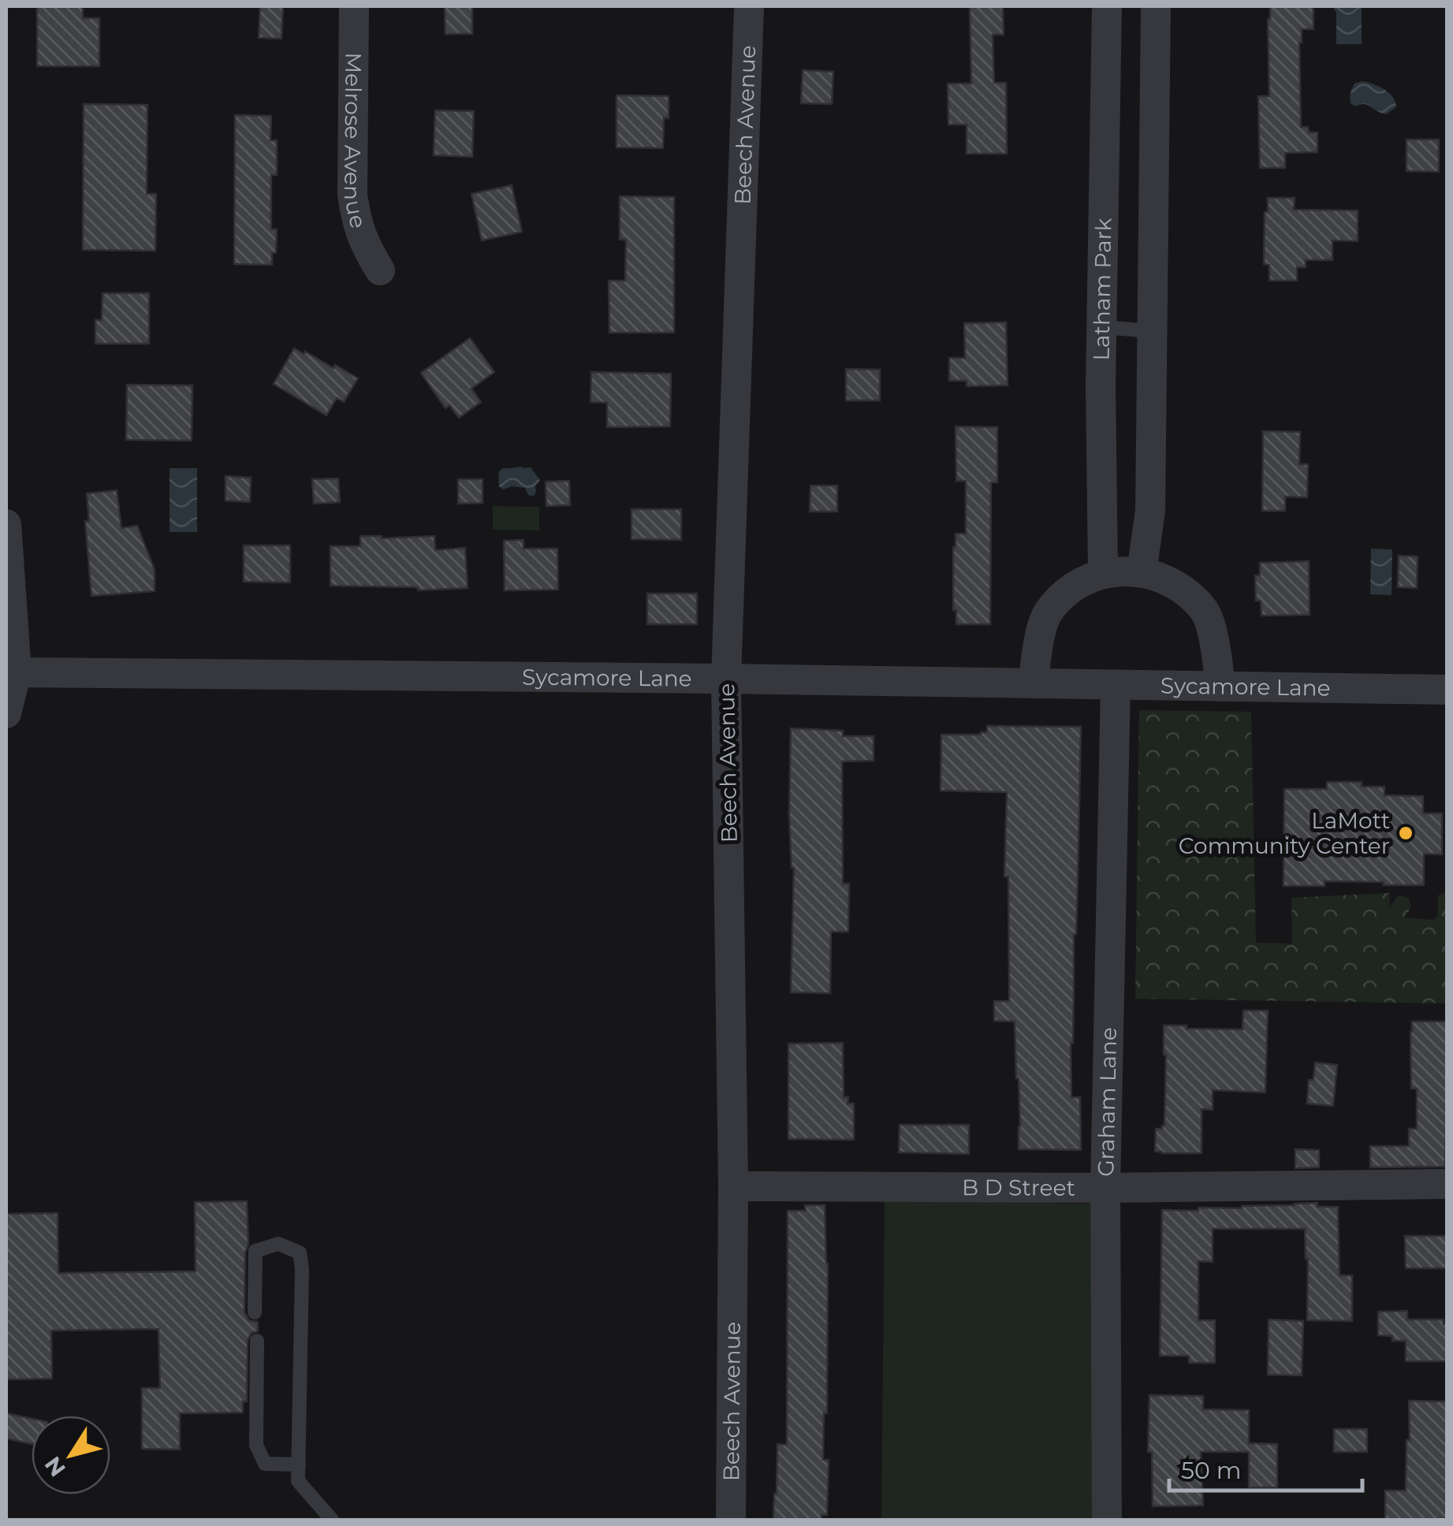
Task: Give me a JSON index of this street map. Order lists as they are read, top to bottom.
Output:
{
  "streets": {
    "street": [
      "Beech Avenue",
      "Melrose Avenue",
      "Latham Park",
      "Sycamore Lane",
      "Graham Lane",
      "B D Street"
    ]
  },
  "crossings": [
    ["Beech Avenue", "Sycamore Lane"],
    ["Beech Avenue", "B D Street"],
    ["Sycamore Lane", "Graham Lane"],
    ["Graham Lane", "B D Street"]
  ],
  "places": ["LaMott Community Center"],
  "scale_bar": "50 m",
  "north": "bottom left"
}
